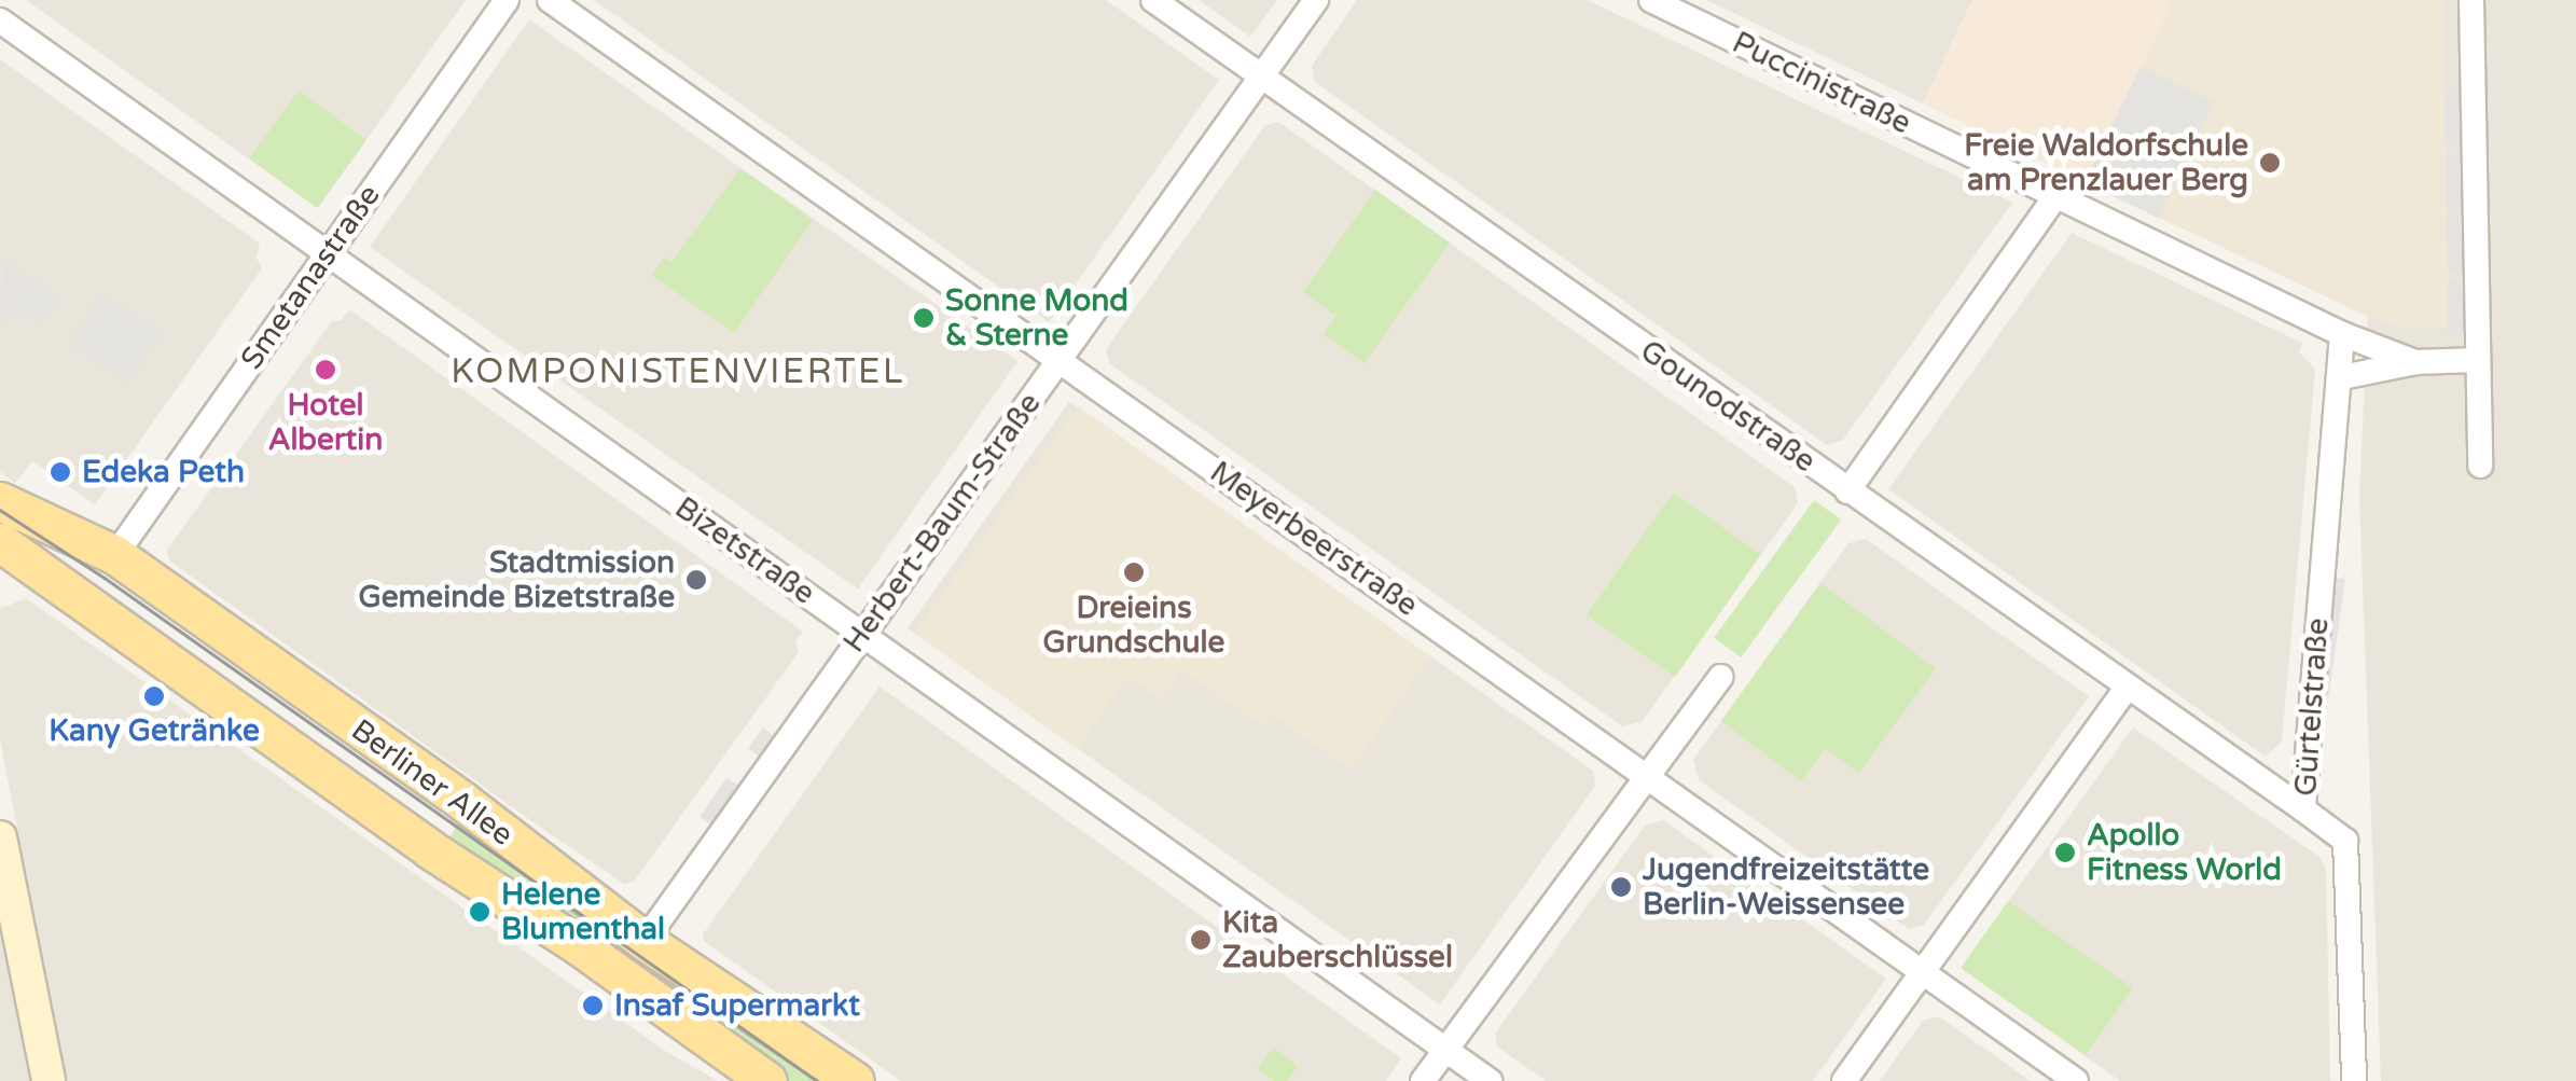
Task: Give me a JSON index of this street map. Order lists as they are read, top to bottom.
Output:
{
  "streets": {
    "main road": ["Berliner Allee"],
    "street": [
      "Puccinistraße",
      "Smetanastraße",
      "Gounodstraße",
      "Herbert-Baum-Straße",
      "Meyerbeerstraße",
      "Bizetstraße",
      "Gürtelstraße"
    ]
  },
  "crossings": [
    ["Puccinistraße", "Gürtelstraße"],
    ["Smetanastraße", "Bizetstraße"],
    ["Smetanastraße", "Berliner Allee"],
    ["Gounodstraße", "Herbert-Baum-Straße"],
    ["Gounodstraße", "Gürtelstraße"],
    ["Herbert-Baum-Straße", "Meyerbeerstraße"],
    ["Herbert-Baum-Straße", "Bizetstraße"],
    ["Herbert-Baum-Straße", "Berliner Allee"]
  ],
  "districts": ["KOMPONISTENVIERTEL"],
  "places": [
    "Freie Waldorfschule am Prenzlauer Berg",
    "Sonne Mond & Sterne",
    "Hotel Albertin",
    "Edeka Peth",
    "Dreieins Grundschule",
    "Stadtmission Gemeinde Bizetstraße",
    "Kany Getränke",
    "Apollo Fitness World",
    "Jugendfreizeitstätte Berlin-Weissensee",
    "Helene Blumenthal",
    "Kita Zauberschlüssel",
    "Insaf Supermarkt"
  ]
}
